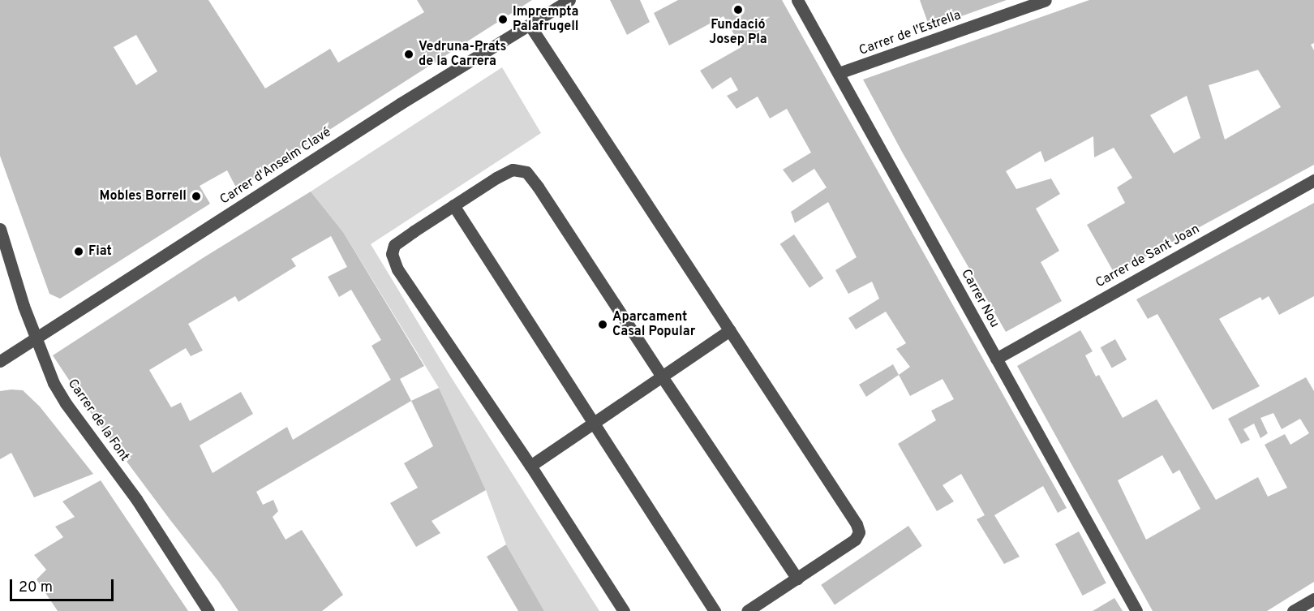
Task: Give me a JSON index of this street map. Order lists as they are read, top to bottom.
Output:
{
  "streets": {
    "street": [
      "Carrer de l'Estrella",
      "Carrer d'Anselm Clavé",
      "Carrer de Sant Joan",
      "Carrer Nou",
      "Carrer de la Font"
    ]
  },
  "crossings": [
    ["Carrer de l'Estrella", "Carrer Nou"],
    ["Carrer d'Anselm Clavé", "Carrer de la Font"],
    ["Carrer de Sant Joan", "Carrer Nou"]
  ],
  "places": [
    "Fundació Josep Pla",
    "Imprempta Palafrugell",
    "Vedruna-Prats de la Carrera",
    "Mobles Borrell",
    "Fiat",
    "Aparcament Casal Popular"
  ],
  "scale_bar": "20 m"
}
